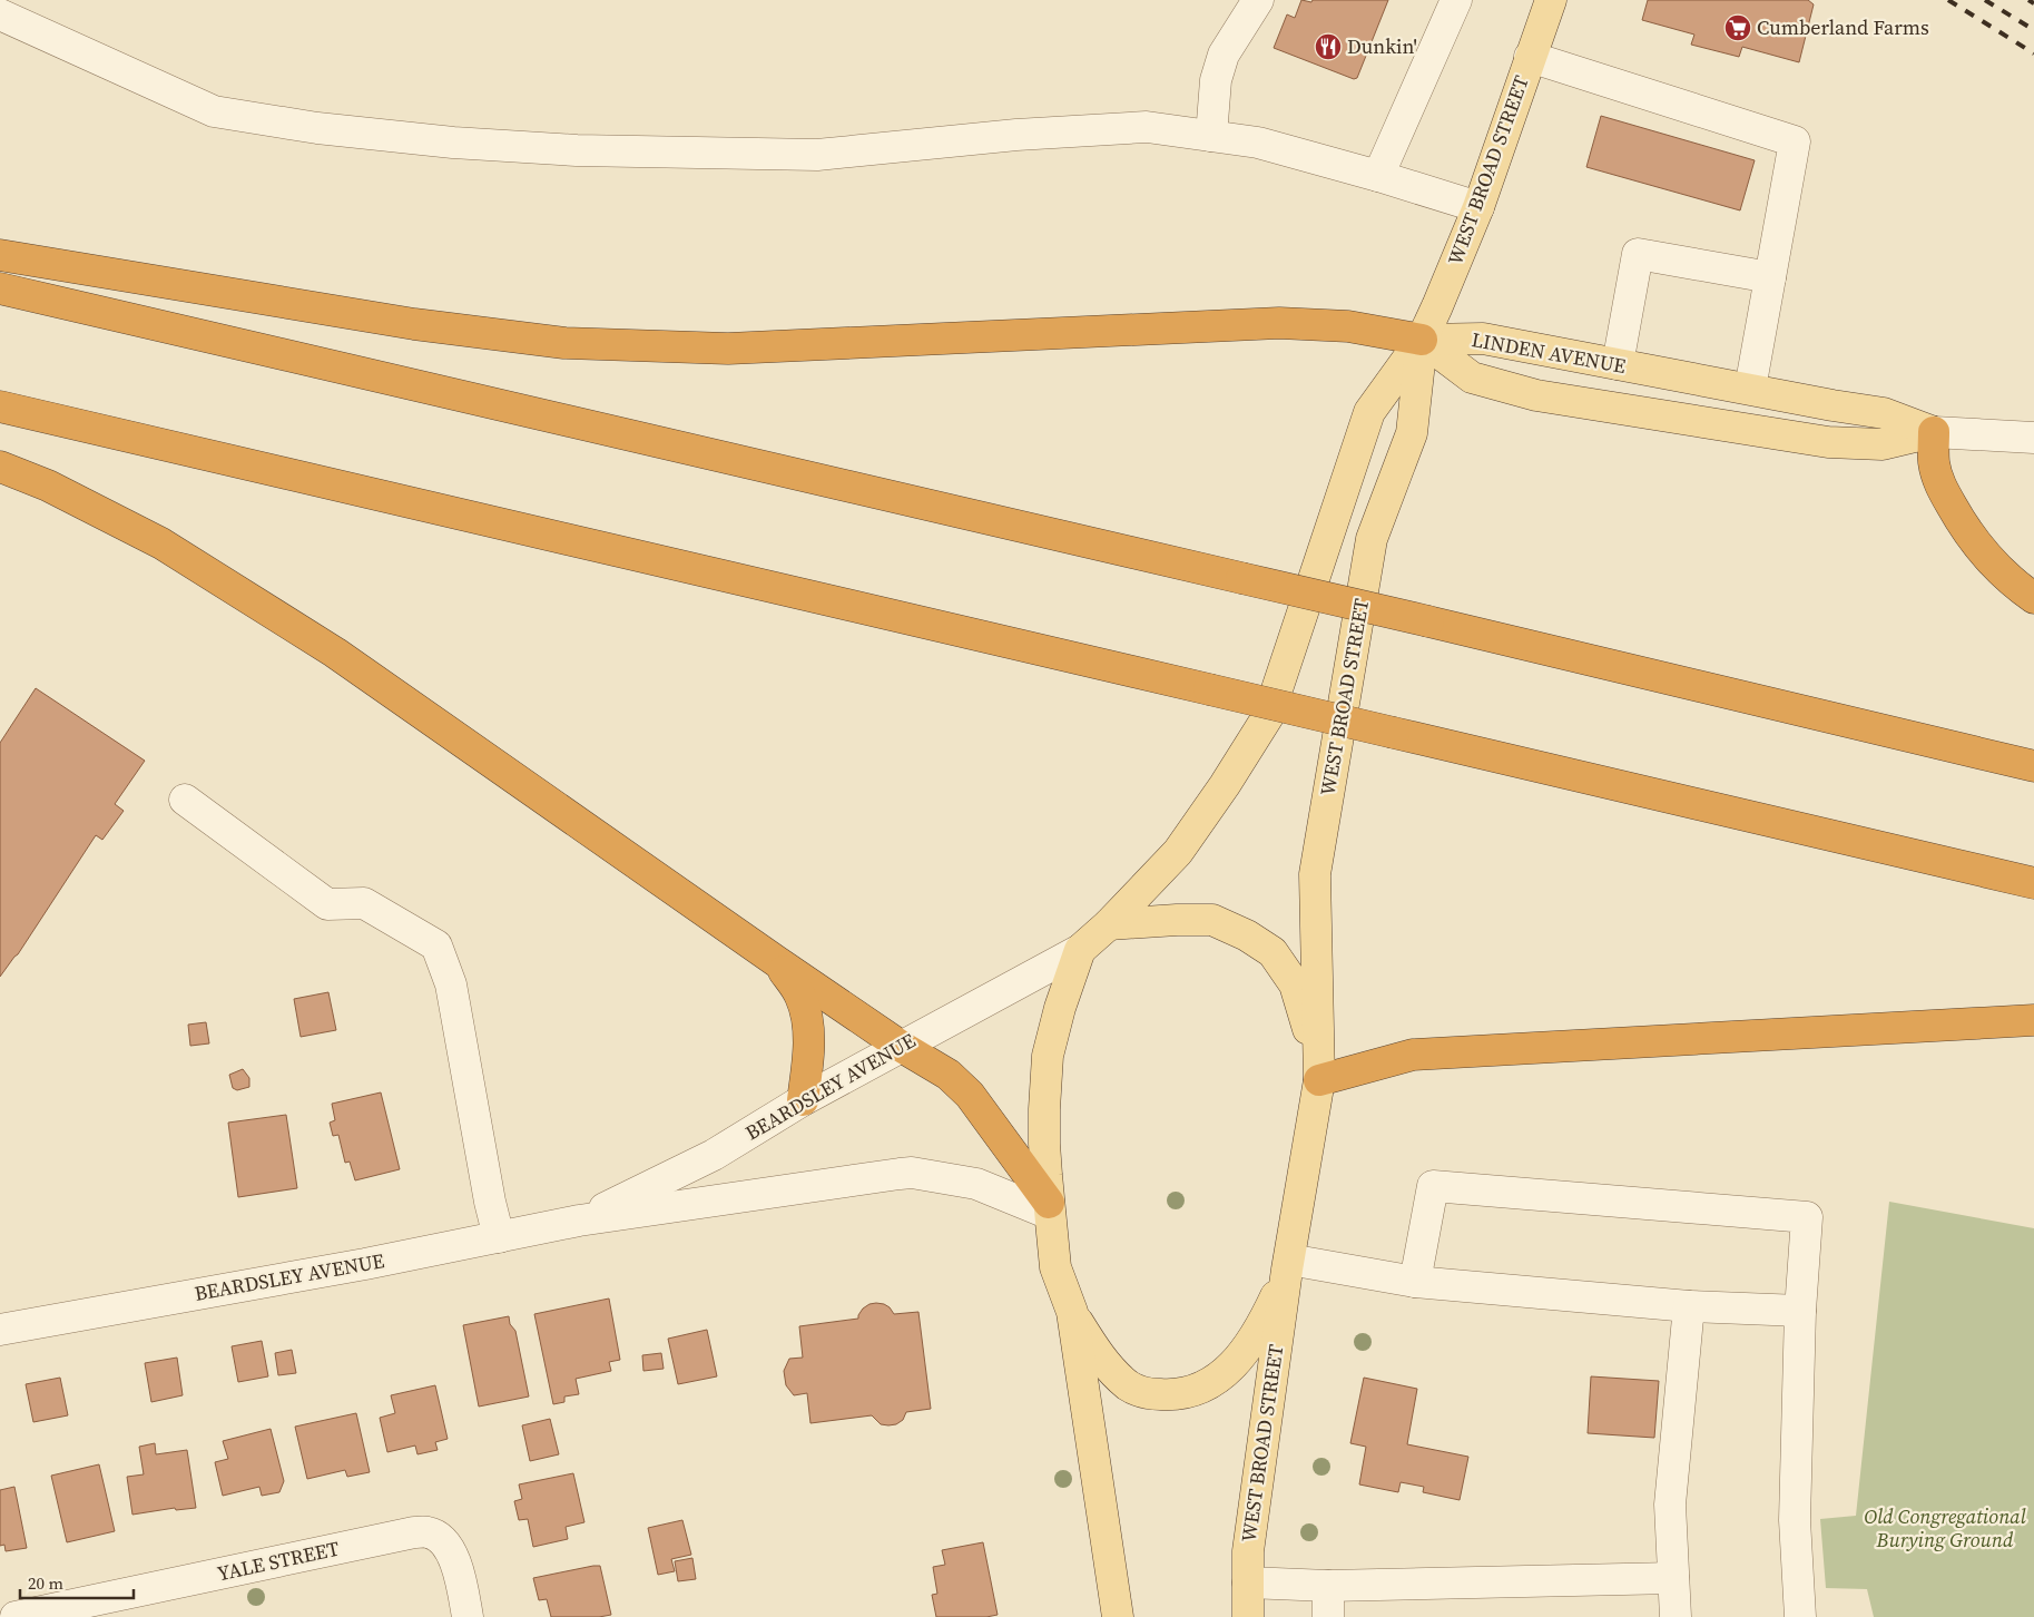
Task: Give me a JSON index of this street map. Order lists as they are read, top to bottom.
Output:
{
  "streets": {
    "main road": ["WEST BROAD STREET", "LINDEN AVENUE"],
    "street": ["BEARDSLEY AVENUE", "YALE STREET"]
  },
  "crossings": [
    ["WEST BROAD STREET", "LINDEN AVENUE"],
    ["WEST BROAD STREET", "BEARDSLEY AVENUE"]
  ],
  "parks": ["Old Congregational Burying Ground"],
  "places": {
    "supermarket": ["Cumberland Farms"],
    "restaurant": ["Dunkin'"]
  },
  "scale_bar": "20 m"
}
